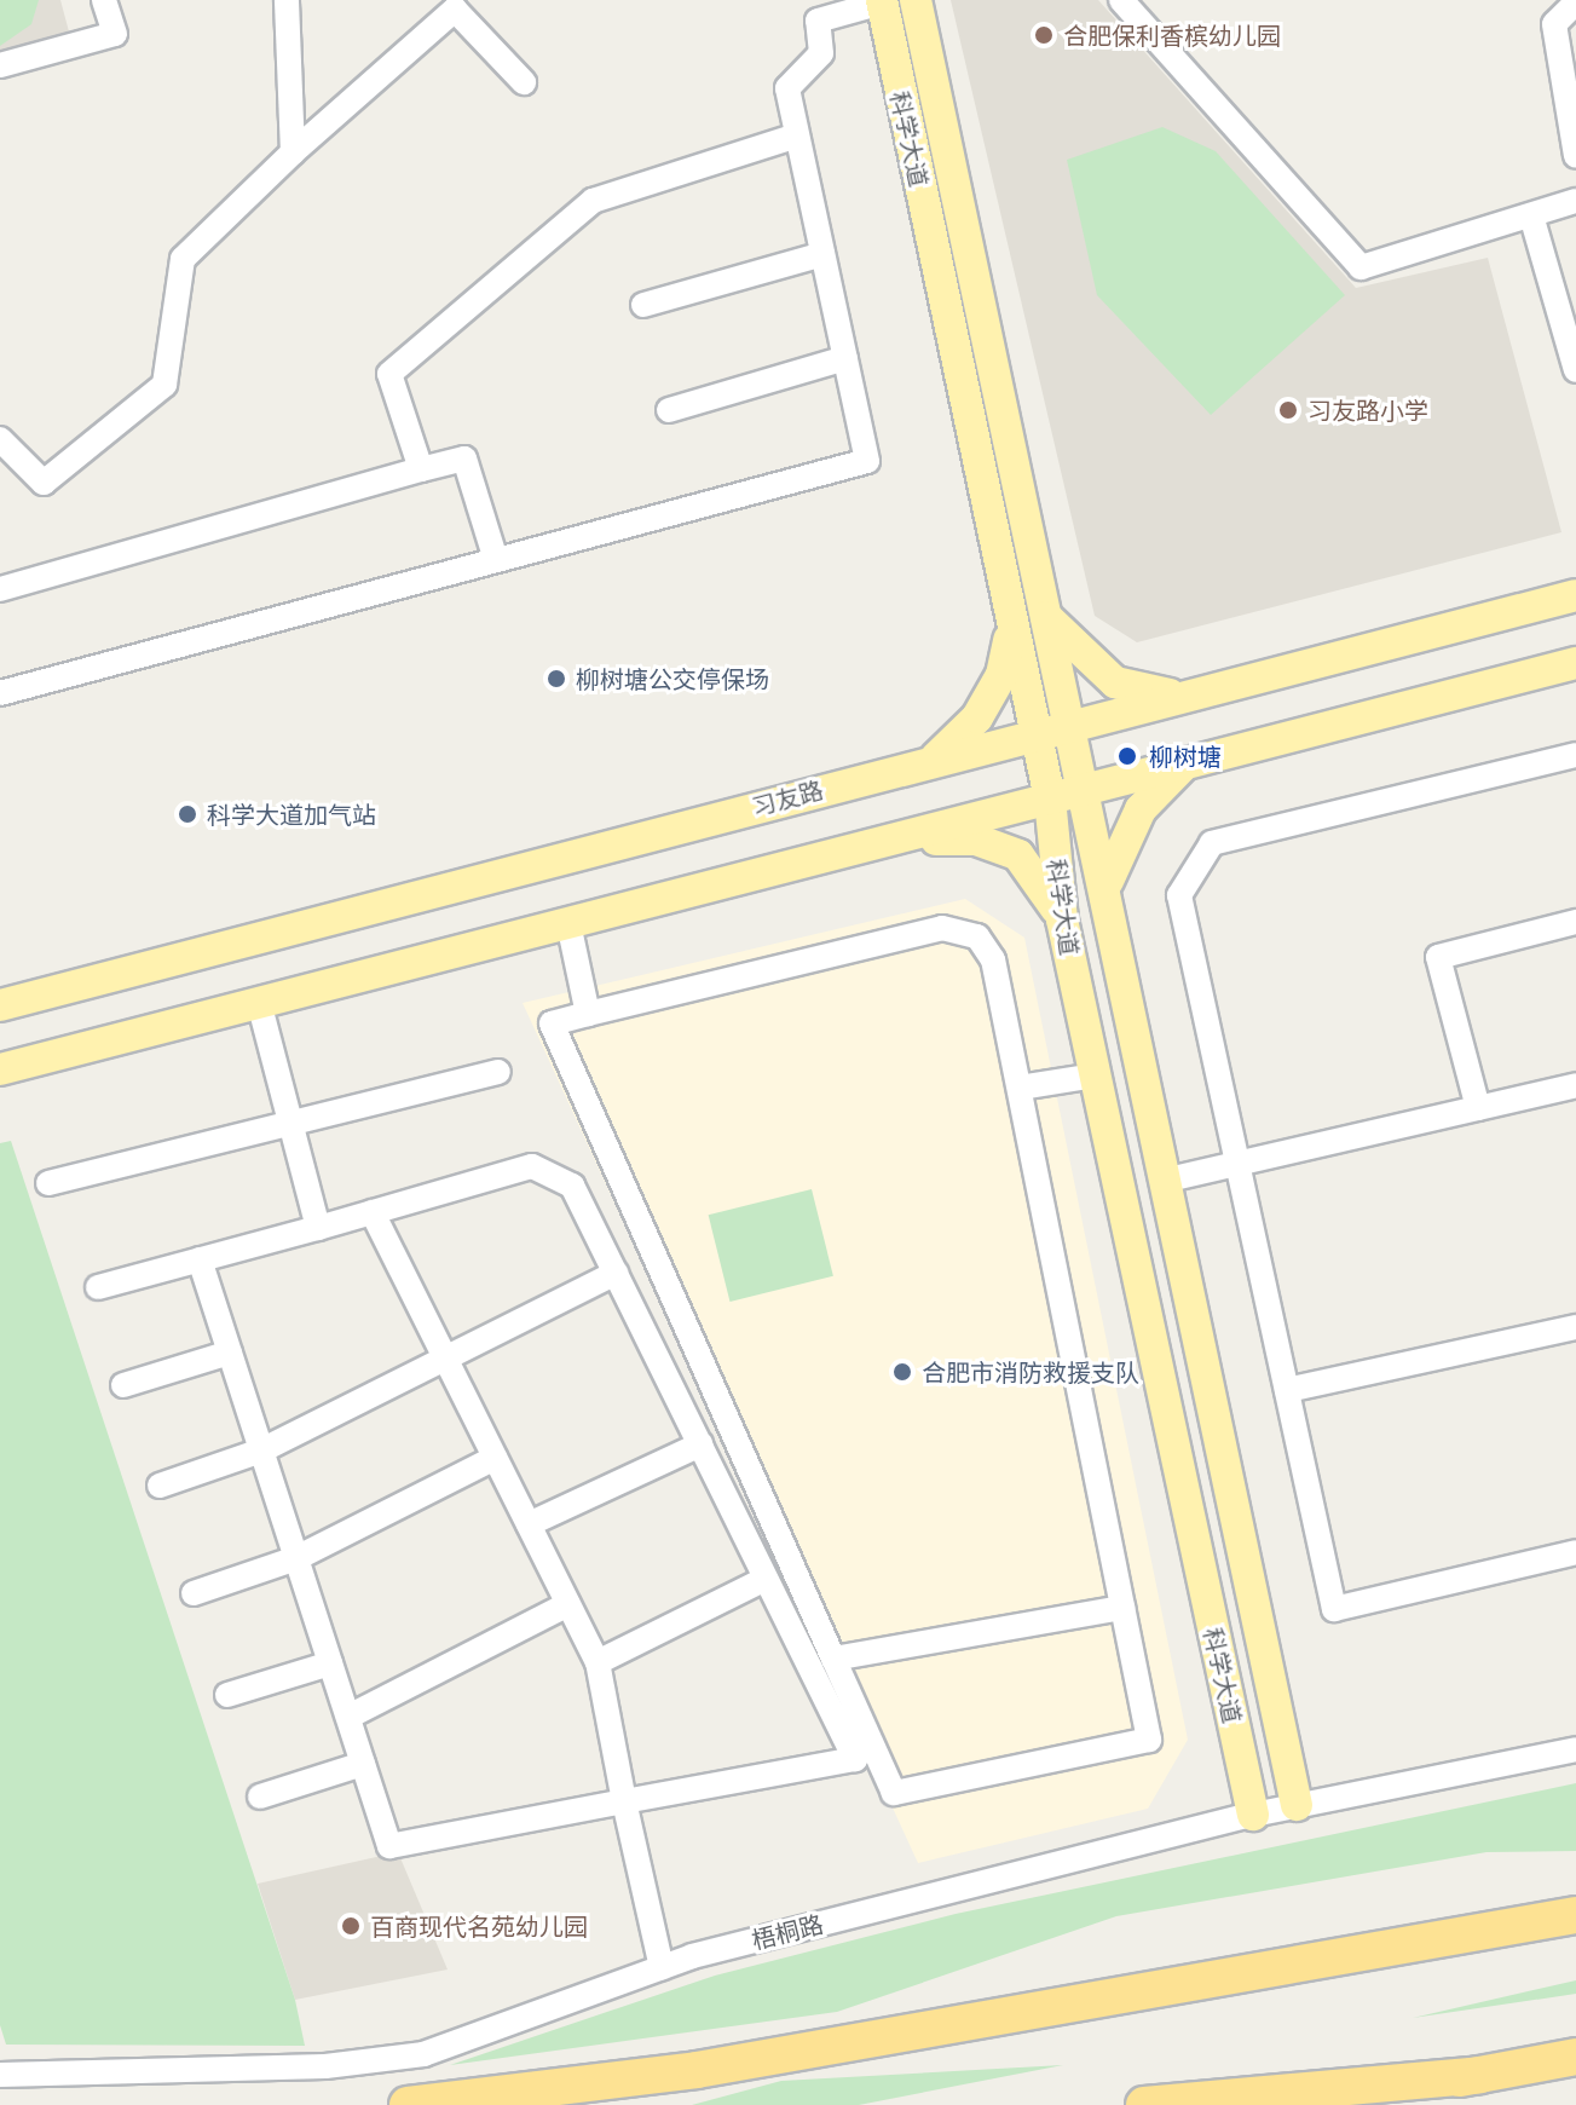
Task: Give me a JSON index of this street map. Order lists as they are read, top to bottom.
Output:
{
  "streets": {
    "main road": ["科学大道", "习友路"],
    "street": ["梧桐路"]
  },
  "crossings": [
    ["科学大道", "习友路"],
    ["科学大道", "梧桐路"]
  ],
  "places": [
    "合肥保利香槟幼儿园",
    "习友路小学",
    "柳树塘公交停保场",
    "柳树塘",
    "科学大道加气站",
    "合肥市消防救援支队",
    "百商现代名苑幼儿园"
  ]
}
